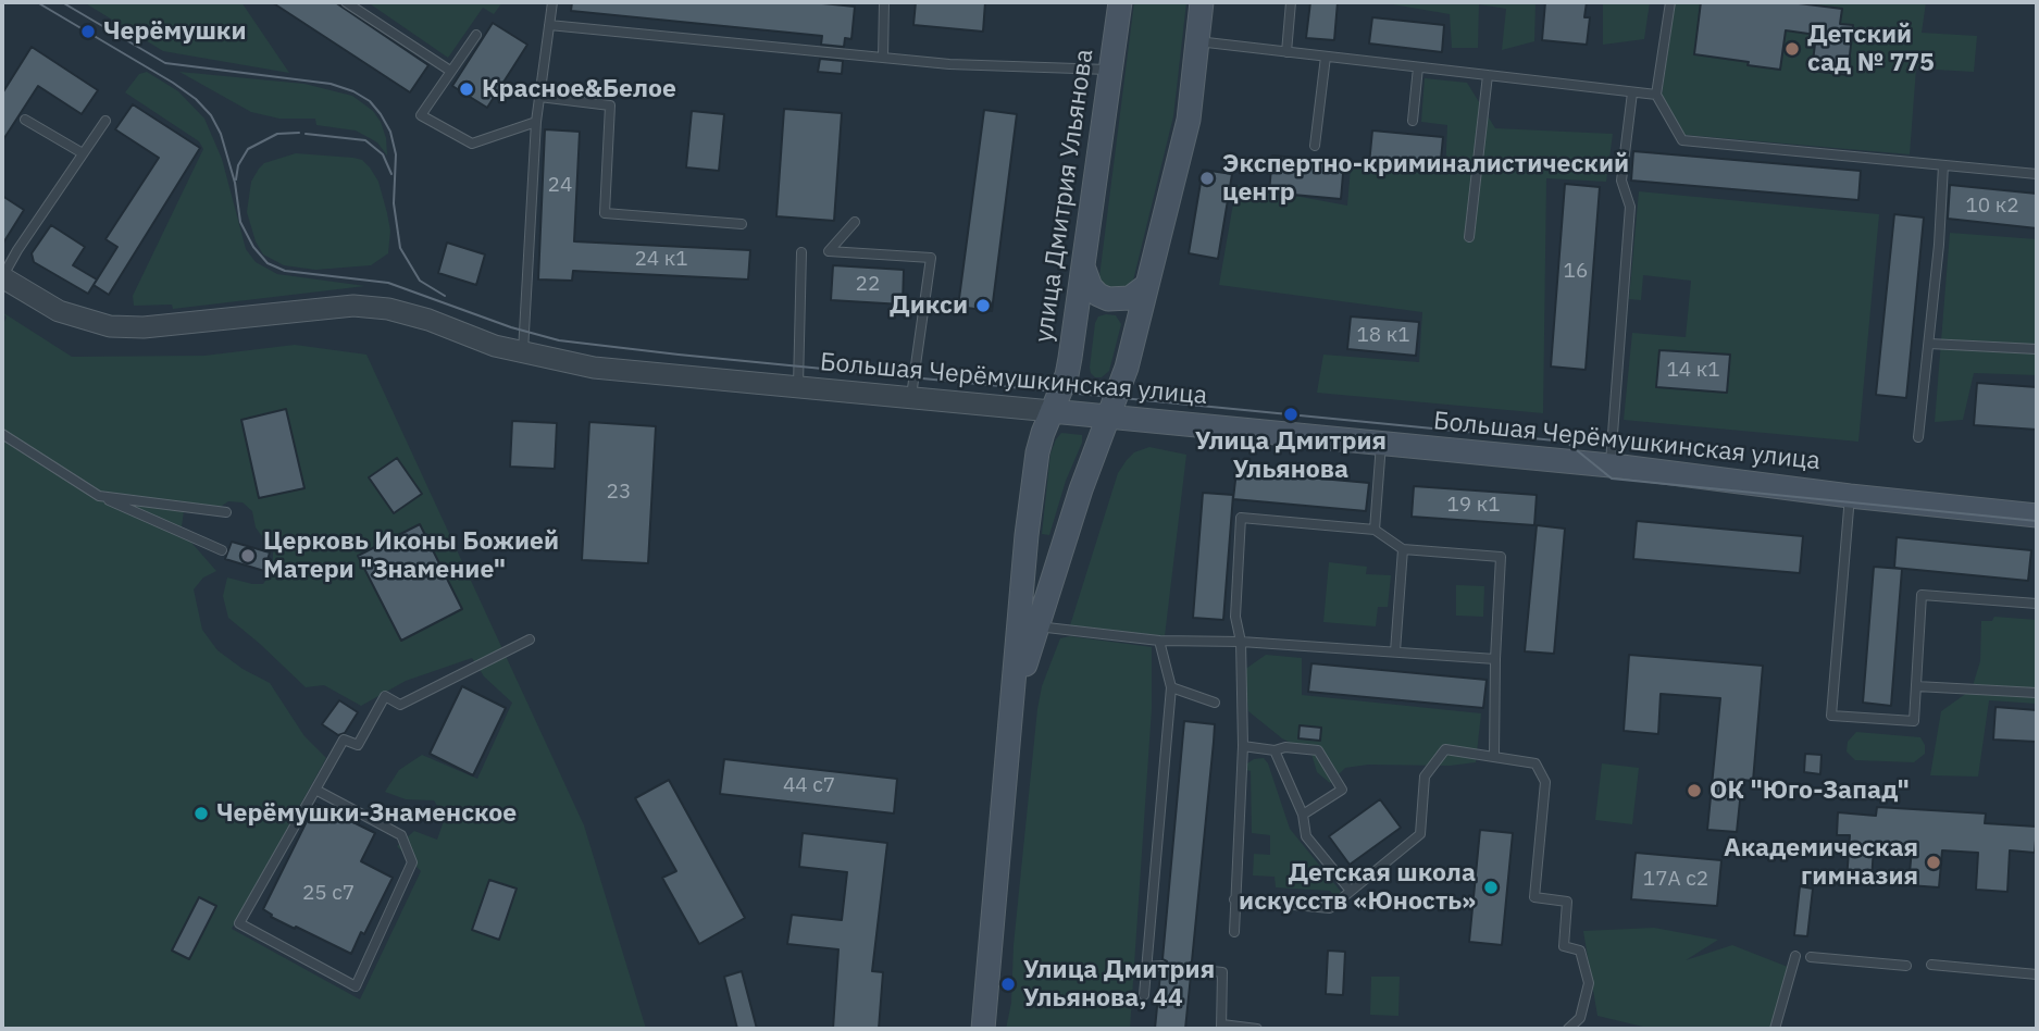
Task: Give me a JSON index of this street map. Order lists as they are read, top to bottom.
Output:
{
  "streets": {
    "main road": ["улица Дмитрия Ульянова", "Большая Черёмушкинская улица"]
  },
  "crossings": [
    ["улица Дмитрия Ульянова", "Большая Черёмушкинская улица"]
  ],
  "places": [
    "Черёмушки",
    "Детский сад № 775",
    "Красное&Белое",
    "Экспертно-криминалистический центр",
    "Дикси",
    "Улица Дмитрия Ульянова",
    "Церковь Иконы Божией Матери \"Знамение\"",
    "ОК \"Юго-Запад\"",
    "Черёмушки-Знаменское",
    "Академическая гимназия",
    "Детская школа искусств «Юность»",
    "Улица Дмитрия Ульянова, 44"
  ],
  "house_numbers": [
    "24",
    "10 к2",
    "24 к1",
    "16",
    "22",
    "18 к1",
    "14 к1",
    "23",
    "19 к1",
    "44 с7",
    "17А с2",
    "25 с7"
  ]
}
